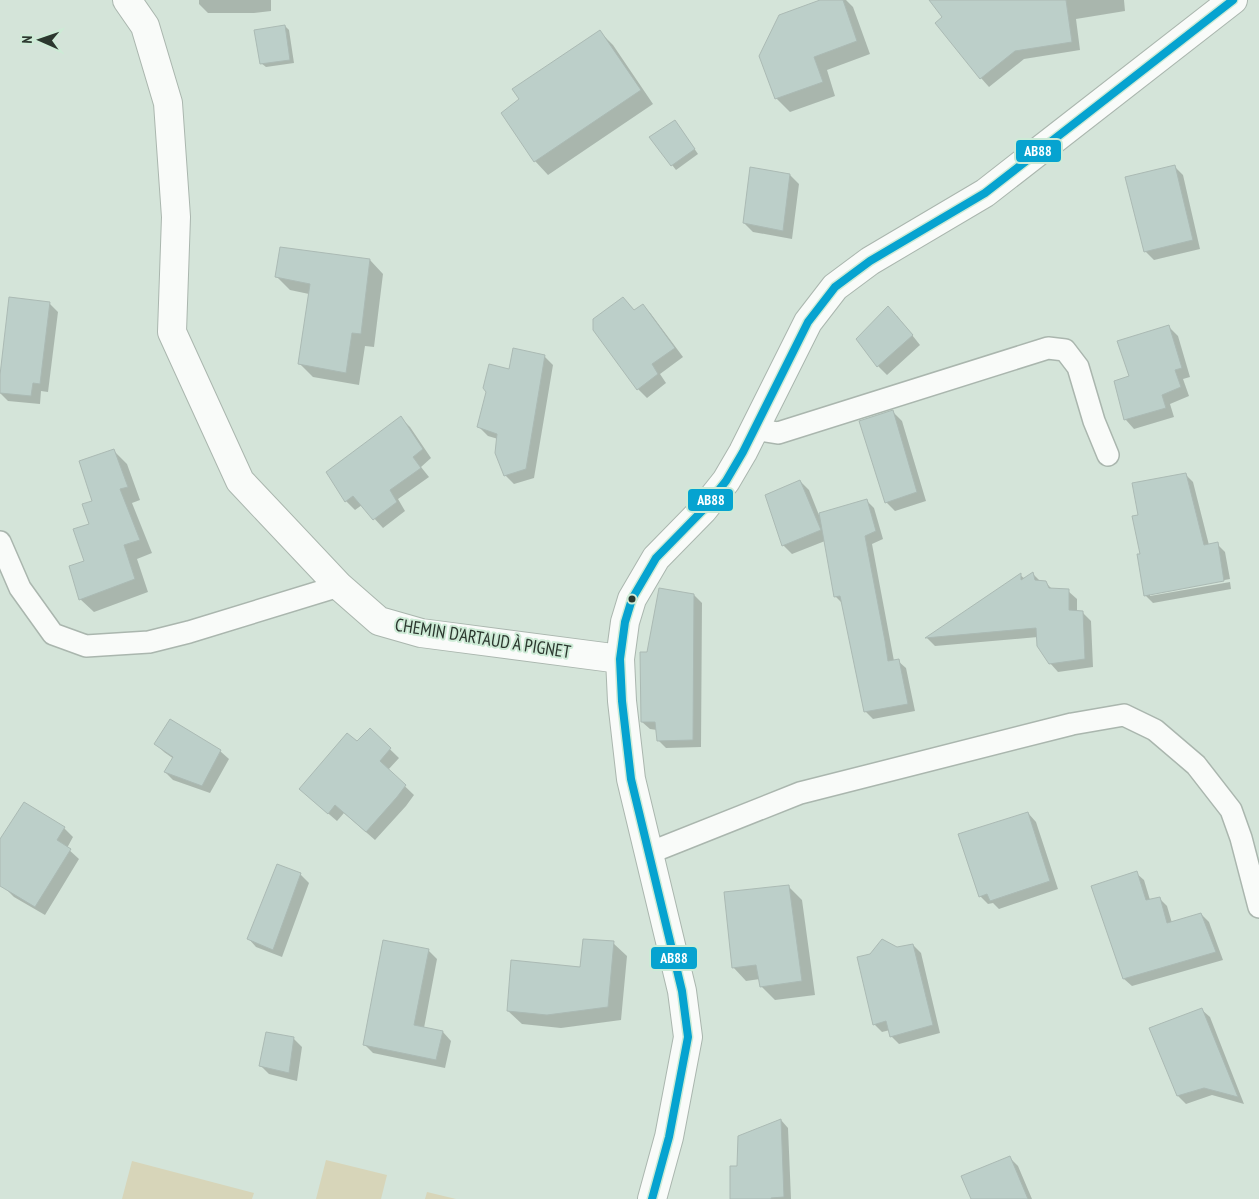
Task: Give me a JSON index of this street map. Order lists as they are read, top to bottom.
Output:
{
  "streets": {
    "street": ["CHEMIN D'ARTAUD À PIGNET"]
  },
  "lines": ["transit line AB88"],
  "north": "left"
}
